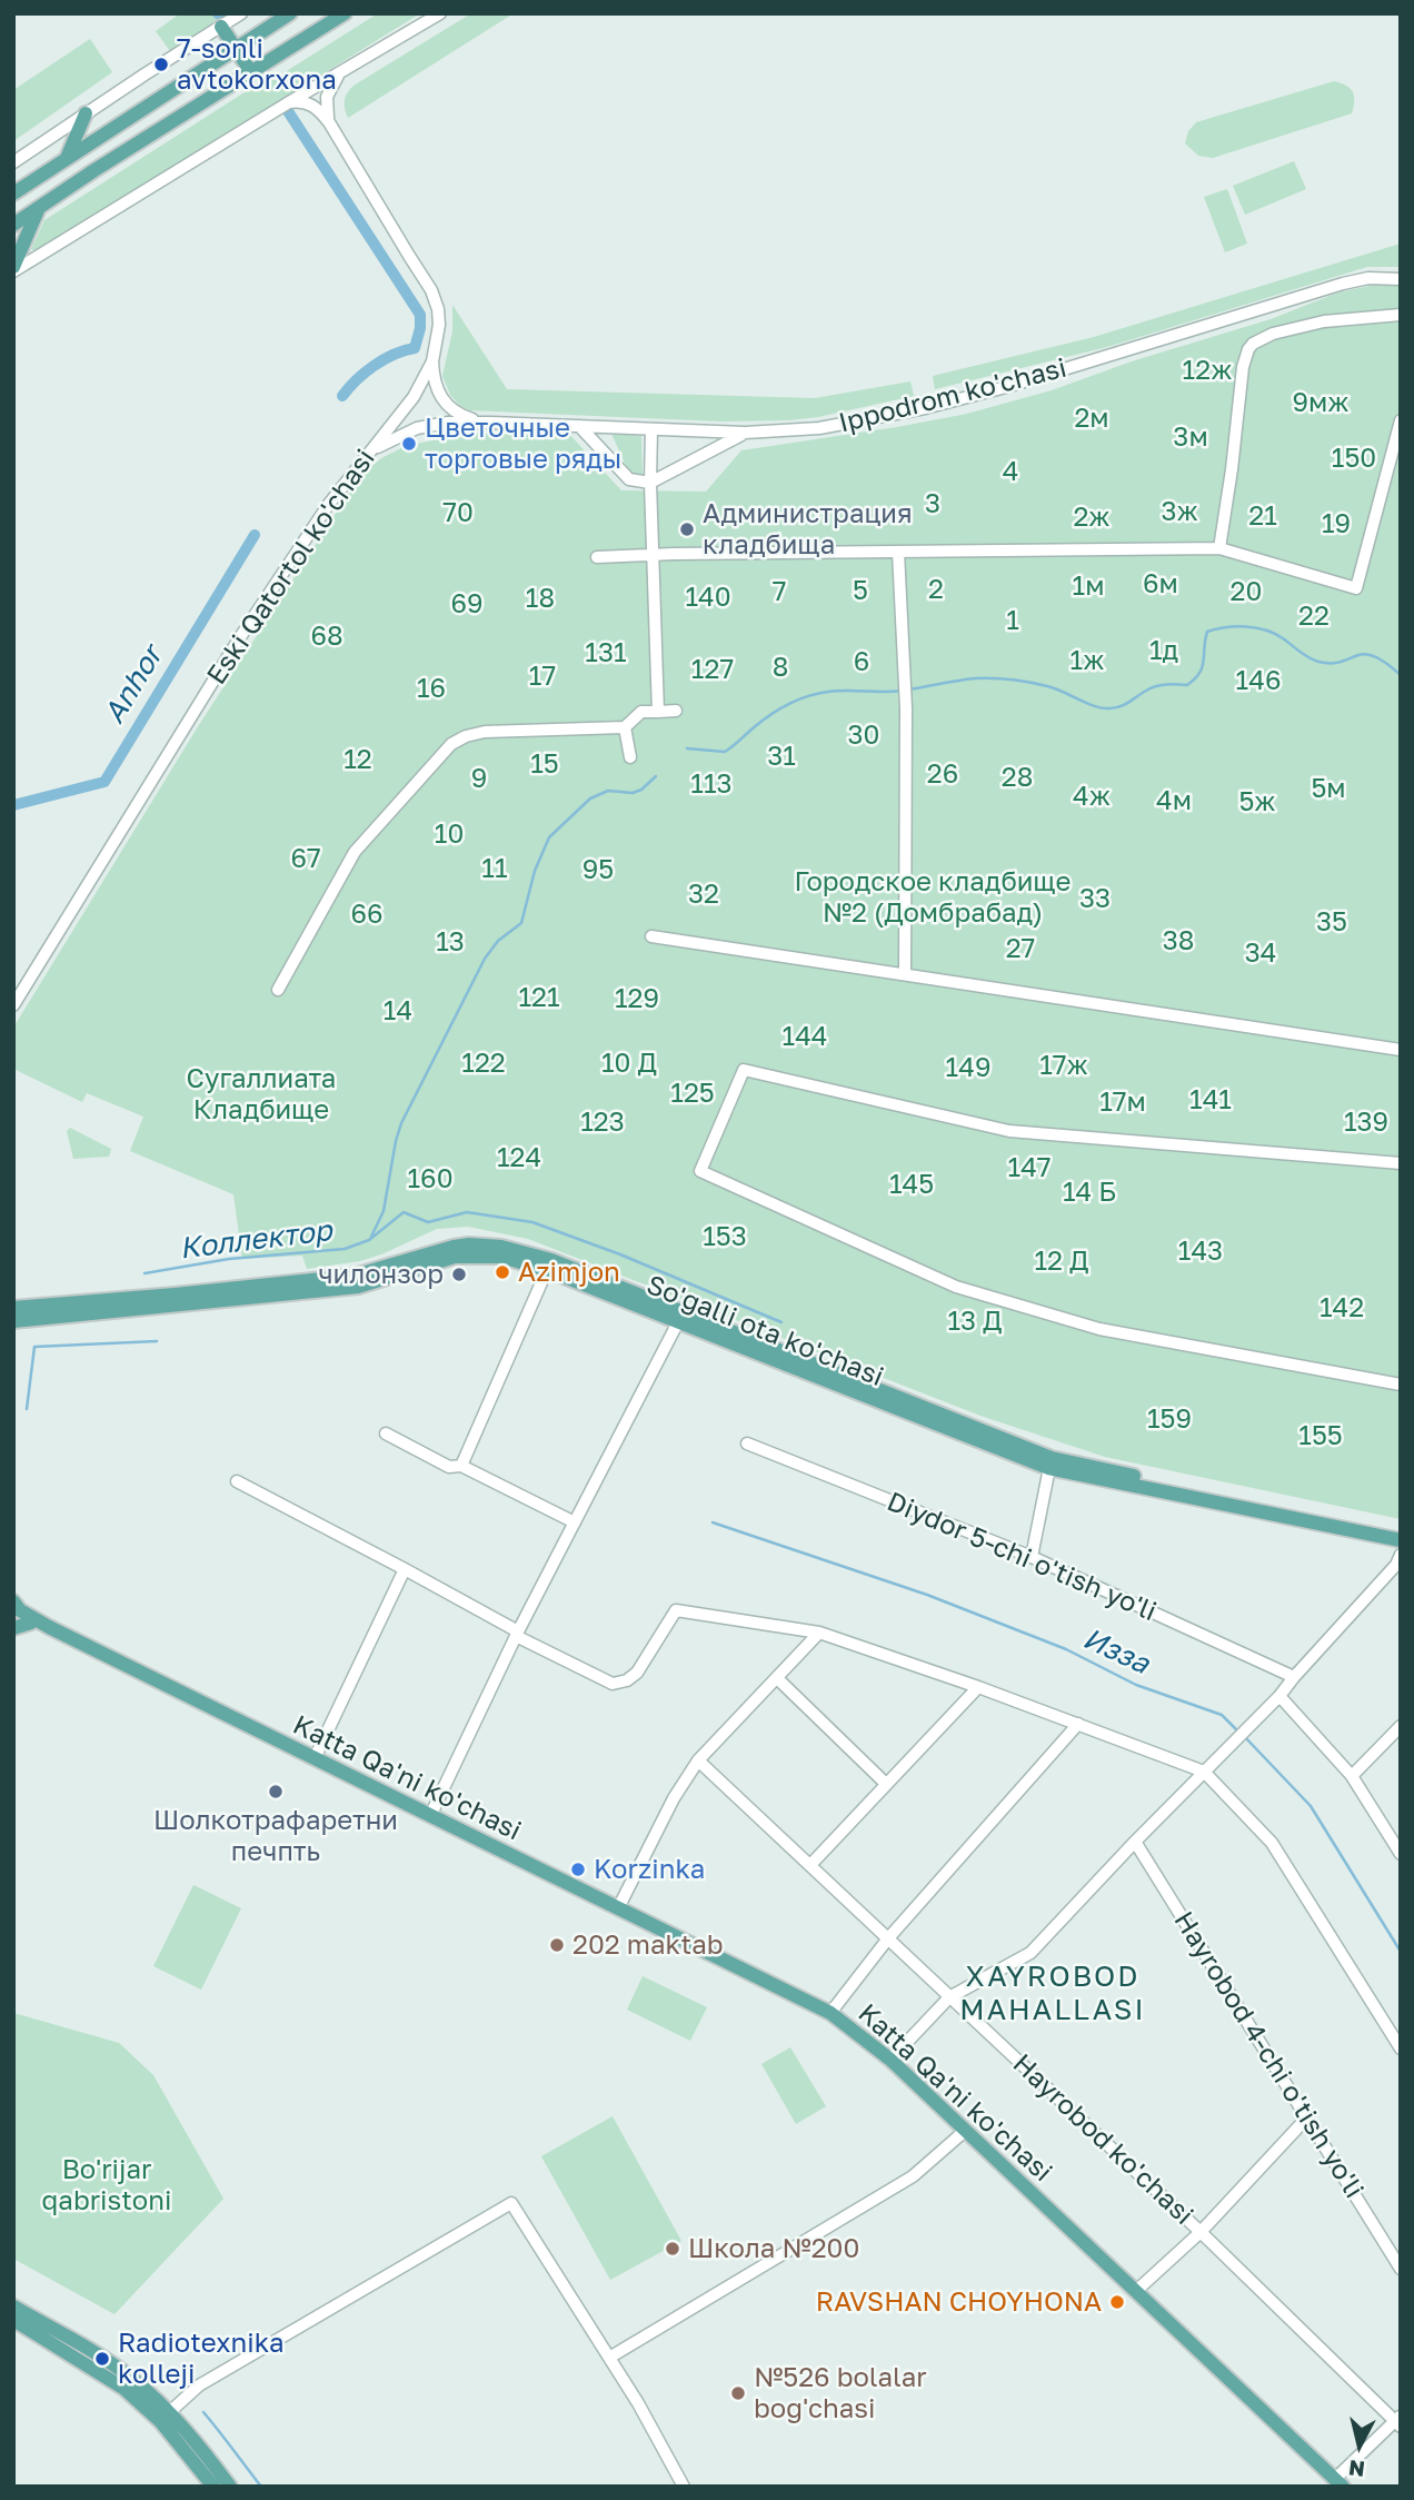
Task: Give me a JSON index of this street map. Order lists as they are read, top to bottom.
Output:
{
  "streets": {
    "main road": ["So'galli ota ko'chasi", "Katta Qa'ni ko'chasi"],
    "street": [
      "Ippodrom ko'chasi",
      "Eski Qatortol ko'chasi",
      "Diydor 5-chi o'tish yo'li",
      "Hayrobod 4-chi o'tish yo'li",
      "Hayrobod ko'chasi"
    ]
  },
  "crossings": [
    ["Ippodrom ko'chasi", "Eski Qatortol ko'chasi"]
  ],
  "districts": ["XAYROBOD MAHALLASI"],
  "water": ["Anhor", "Коллектор", "Изза"],
  "parks": [
    "12ж",
    "9мж",
    "2м",
    "3м",
    "150",
    "4",
    "3",
    "3ж",
    "70",
    "21",
    "2ж",
    "19",
    "6м",
    "1м",
    "2",
    "5",
    "7",
    "20",
    "140",
    "18",
    "69",
    "22",
    "1",
    "68",
    "1д",
    "131",
    "1ж",
    "6",
    "8",
    "127",
    "17",
    "146",
    "16",
    "30",
    "31",
    "12",
    "15",
    "26",
    "28",
    "9",
    "113",
    "5м",
    "4ж",
    "4м",
    "5ж",
    "10",
    "67",
    "11",
    "95",
    "Городское кладбище №2 (Домбрабад)",
    "32",
    "33",
    "66",
    "35",
    "38",
    "13",
    "27",
    "34",
    "121",
    "129",
    "14",
    "144",
    "122",
    "10 Д",
    "17ж",
    "149",
    "Сугаллиата Кладбище",
    "125",
    "141",
    "17м",
    "123",
    "139",
    "124",
    "147",
    "160",
    "145",
    "14 Б",
    "153",
    "143",
    "12 Д",
    "142",
    "13 Д",
    "159",
    "155",
    "Bo'rijar qabristoni"
  ],
  "places": [
    "7-sonli avtokorxona",
    "Цветочные торговые ряды",
    "Администрация кладбища",
    "Azimjon",
    "чилонзор",
    "Шолкотрафаретни печпть",
    "Korzinka",
    "202 maktab",
    "Школа №200",
    "RAVSHAN CHOYHONA",
    "Radiotexnika kolleji",
    "№526 bolalar bog'chasi"
  ],
  "north": "bottom"
}
